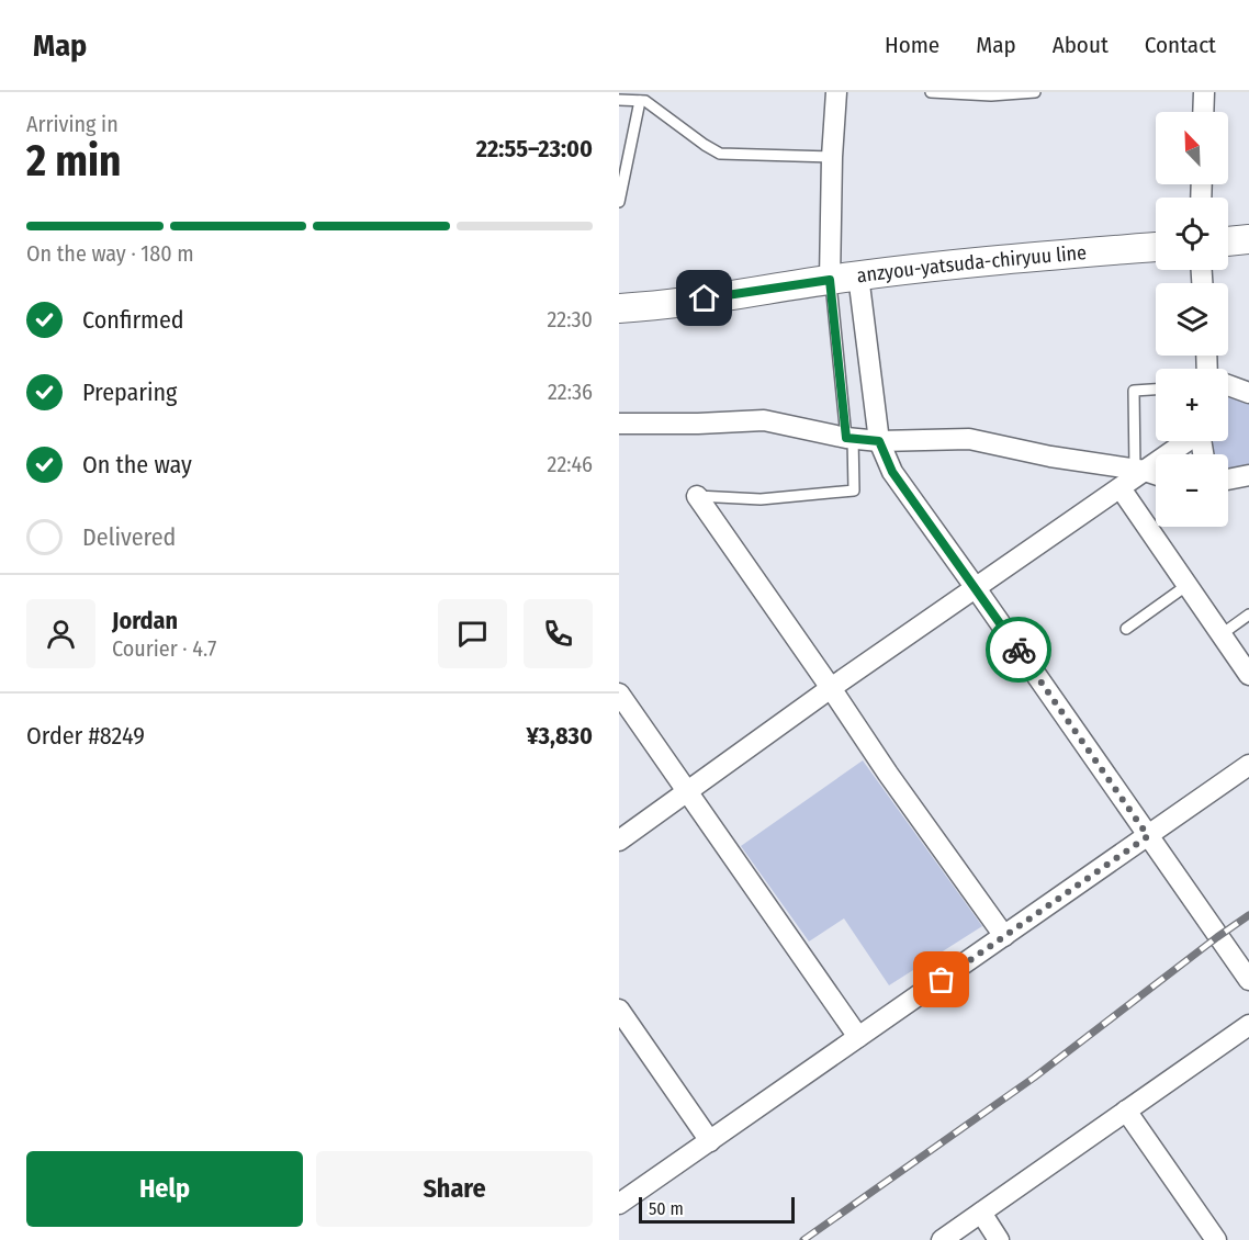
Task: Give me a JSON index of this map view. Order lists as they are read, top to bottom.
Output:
{
  "streets": {
    "main road": ["anzyou-yatsuda-chiryuu line"]
  },
  "scale_bar": "50 m",
  "north": "top left",
  "page": {
    "header": "Map",
    "nav": [
      "Home",
      "Map",
      "About",
      "Contact"
    ],
    "heading": ["2 min", "Arriving in", "22:55–23:00"],
    "panel": [
      "Jordan",
      "Courier · 4.7",
      "Order #8249",
      "¥3,830"
    ],
    "map_buttons": ["+", "−"],
    "bar": "On the way · 180 m",
    "list": [
      ["Confirmed", "22:30"],
      ["Preparing", "22:36"],
      ["On the way", "22:46"],
      "Delivered"
    ],
    "buttons": ["Help", "Share"],
    "scale": "50 m"
  }
}
